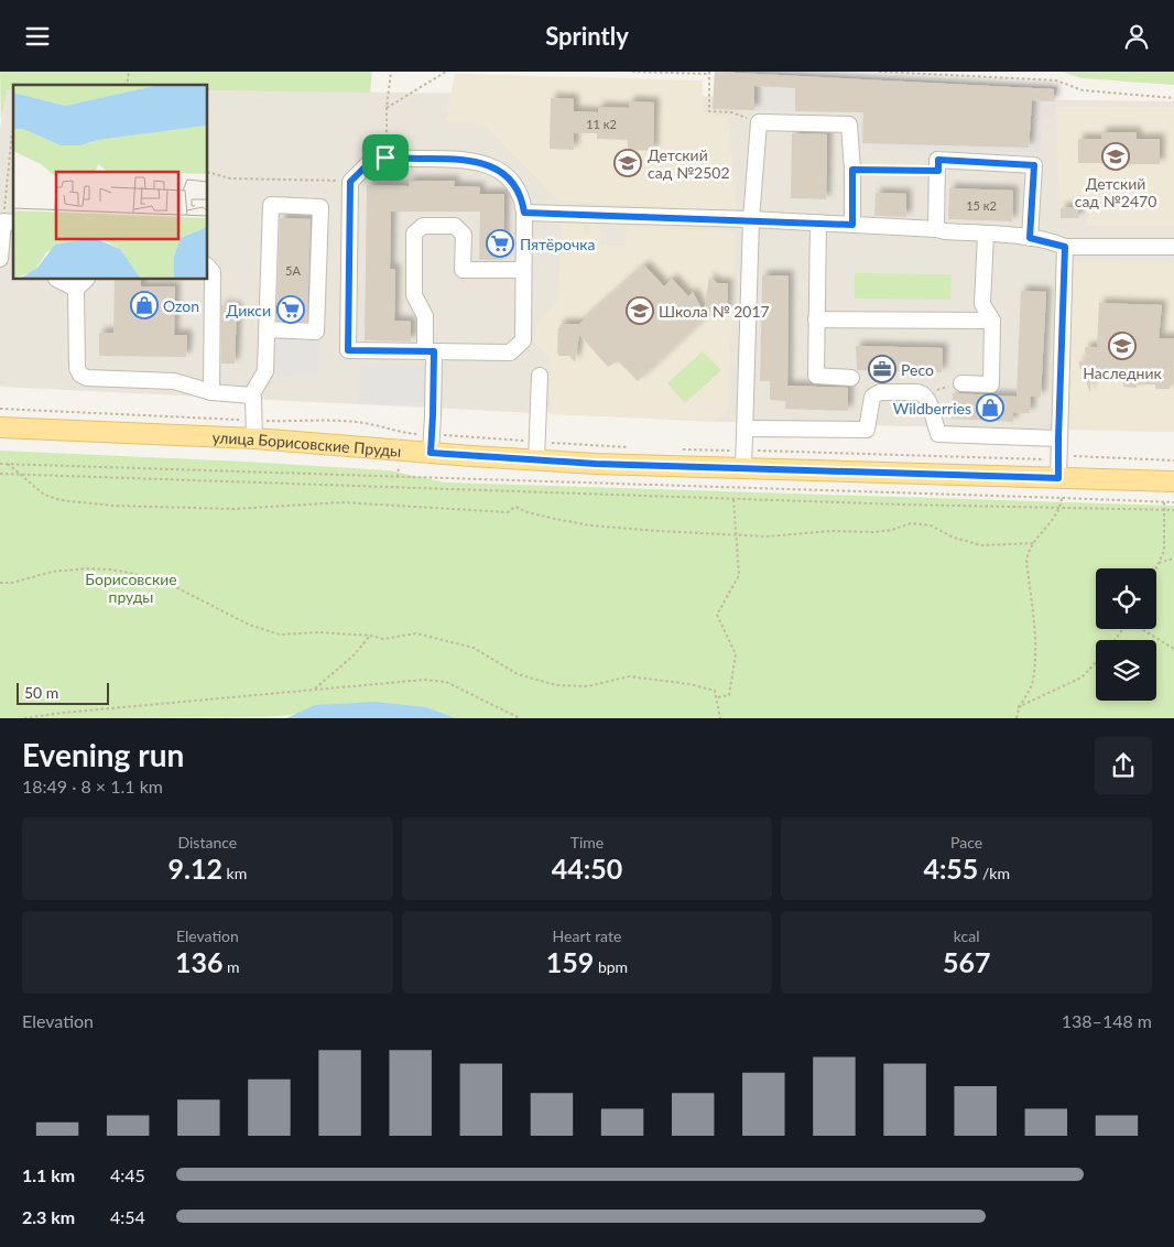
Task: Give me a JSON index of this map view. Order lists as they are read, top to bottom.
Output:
{
  "streets": {
    "main road": ["улица Борисовские Пруды"]
  },
  "parks": ["Борисовские пруды"],
  "places": {
    "school or university": [
      "Детский сад №2470",
      "Детский сад №2502",
      "Школа № 2017",
      "Наследник"
    ],
    "supermarket": ["Пятёрочка", "Дикси"],
    "shop": ["Ozon", "Wildberries"],
    "office": ["Ресо"]
  },
  "house_numbers": ["11 к2", "15 к2", "5А"],
  "scale_bar": "50 m",
  "page": {
    "header": "Sprintly",
    "scale": "50 m",
    "heading": ["Evening run", "18:49 · 8 × 1.1 km"],
    "stats": [
      ["Distance", "9.12 km"],
      ["Time", "44:50"],
      ["Pace", "4:55 /km"],
      ["Elevation", "136 m"],
      ["Heart rate", "159 bpm"],
      ["kcal", "567"]
    ],
    "chart": ["Elevation", "138–148 m"],
    "list": [
      {
        "name": "1.1 km",
        "note": "4:45"
      },
      {
        "name": "2.3 km",
        "note": "4:54"
      }
    ]
  }
}
